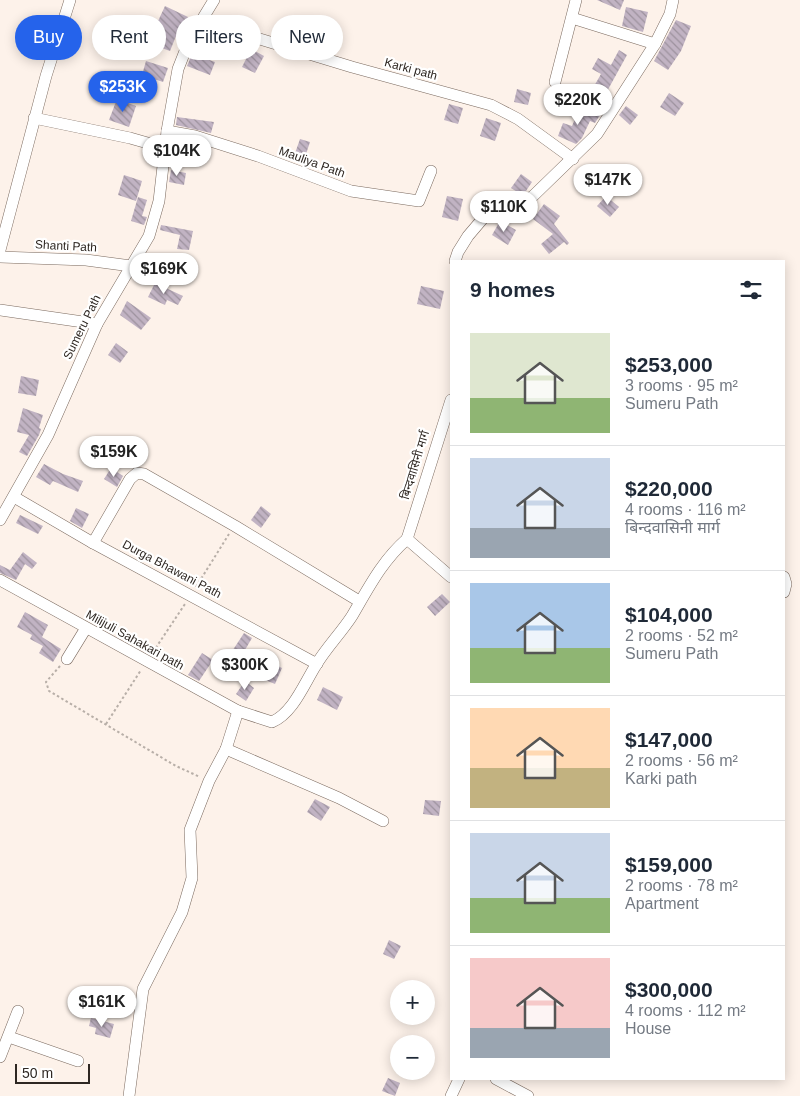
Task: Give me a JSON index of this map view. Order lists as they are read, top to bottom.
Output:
{
  "streets": {
    "street": [
      "Karki path",
      "Mauliya Path",
      "Shanti Path",
      "Sumeru Path",
      "बिन्दवासिनी मार्ग",
      "Durga Bhawani Path",
      "Milijuli Sahakari path"
    ]
  },
  "crossings": [
    ["Mauliya Path", "Sumeru Path"],
    ["Shanti Path", "Sumeru Path"],
    ["Sumeru Path", "Durga Bhawani Path"],
    ["Durga Bhawani Path", "Milijuli Sahakari path"]
  ],
  "scale_bar": "50 m",
  "page": {
    "chip": [
      "Buy",
      "Rent",
      "Filters",
      "New"
    ],
    "price": [
      "$253K",
      "$220K",
      "$104K",
      "$147K",
      "$110K",
      "$169K",
      "$159K",
      "$300K",
      "$161K"
    ],
    "heading": "9 homes",
    "list": [
      {
        "name": "$253,000",
        "note": "3 rooms · 95 m² · Sumeru Path"
      },
      {
        "name": "$220,000",
        "note": "4 rooms · 116 m² · बिन्दवासिनी मार्ग"
      },
      {
        "name": "$104,000",
        "note": "2 rooms · 52 m² · Sumeru Path"
      },
      {
        "name": "$147,000",
        "note": "2 rooms · 56 m² · Karki path"
      },
      {
        "name": "$159,000",
        "note": "2 rooms · 78 m² · Apartment"
      },
      {
        "name": "$300,000",
        "note": "4 rooms · 112 m² · House"
      }
    ],
    "map_buttons": ["+", "−"],
    "scale": "50 m"
  }
}
